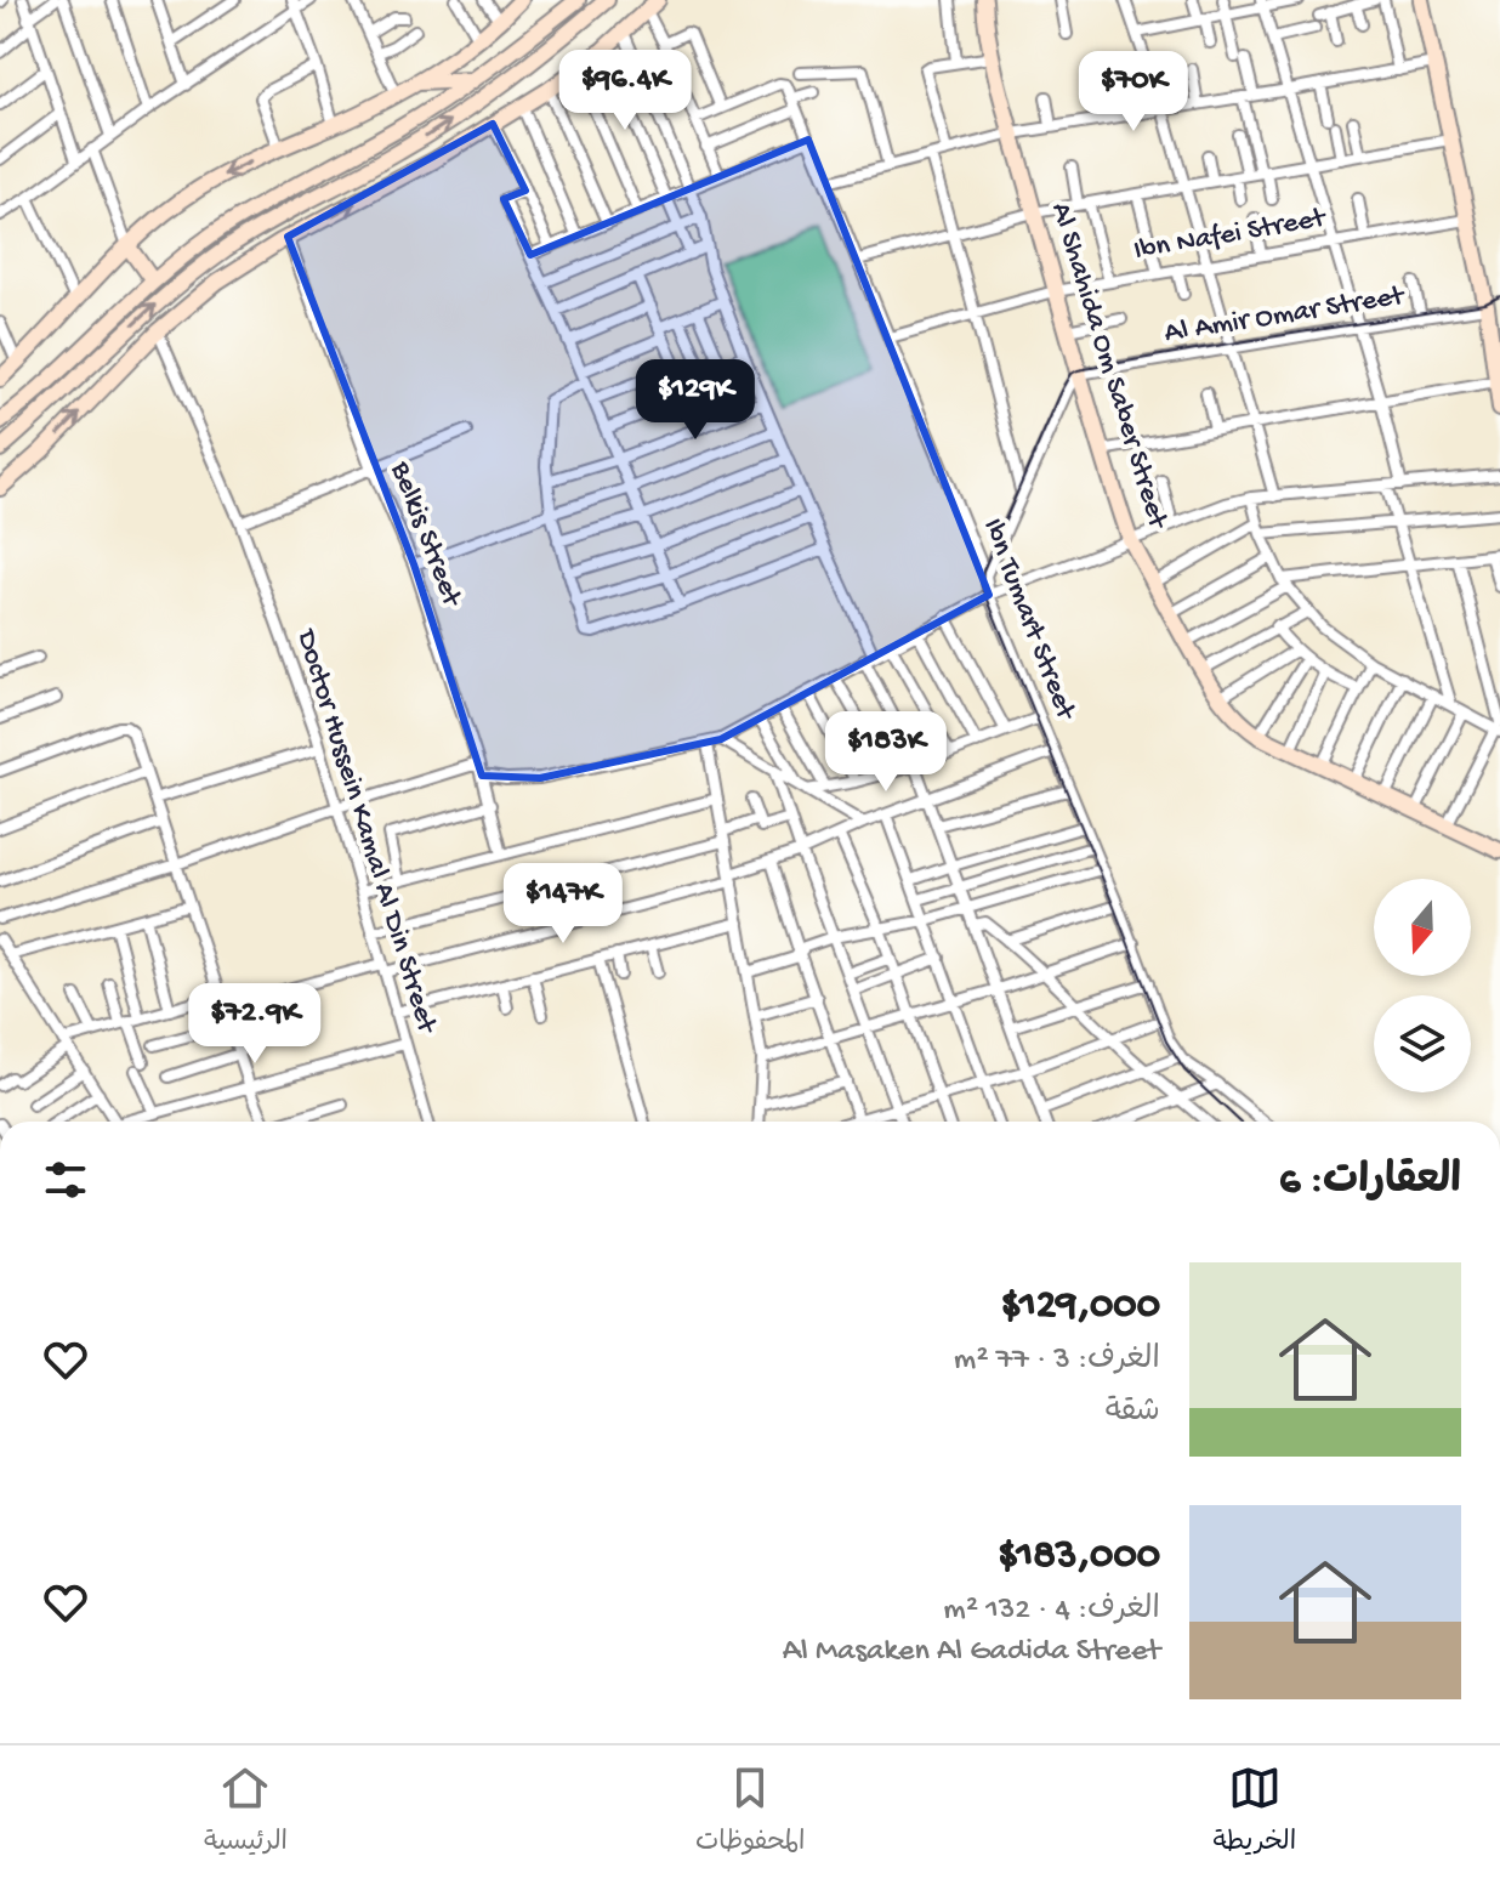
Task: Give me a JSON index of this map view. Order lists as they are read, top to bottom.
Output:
{
  "streets": {
    "street": [
      "Ibn Nafei Street",
      "Al Amir Omar Street",
      "Al Shahida Om Saber Street",
      "Belkis Street",
      "Ibn Tumart Street",
      "Doctor Hussein Kamal Al Din Street"
    ]
  },
  "crossings": [
    ["Ibn Nafei Street", "Al Shahida Om Saber Street"],
    ["Ibn Nafei Street", "Ibn Tumart Street"],
    ["Al Amir Omar Street", "Al Shahida Om Saber Street"]
  ],
  "north": "bottom",
  "page": {
    "price": [
      "$96.4K",
      "$70K",
      "$129K",
      "$183K",
      "$147K",
      "$72.9K"
    ],
    "heading": "العقارات: 6",
    "list": [
      {
        "name": "$129,000",
        "note": "الغرف: 3 · 77 m² · شقة"
      },
      {
        "name": "$183,000",
        "note": "الغرف: 4 · 132 m² · Al Masaken Al Gadida Street"
      }
    ],
    "tabs": ["الخريطة", "المحفوظات", "الرئيسية"]
  }
}
